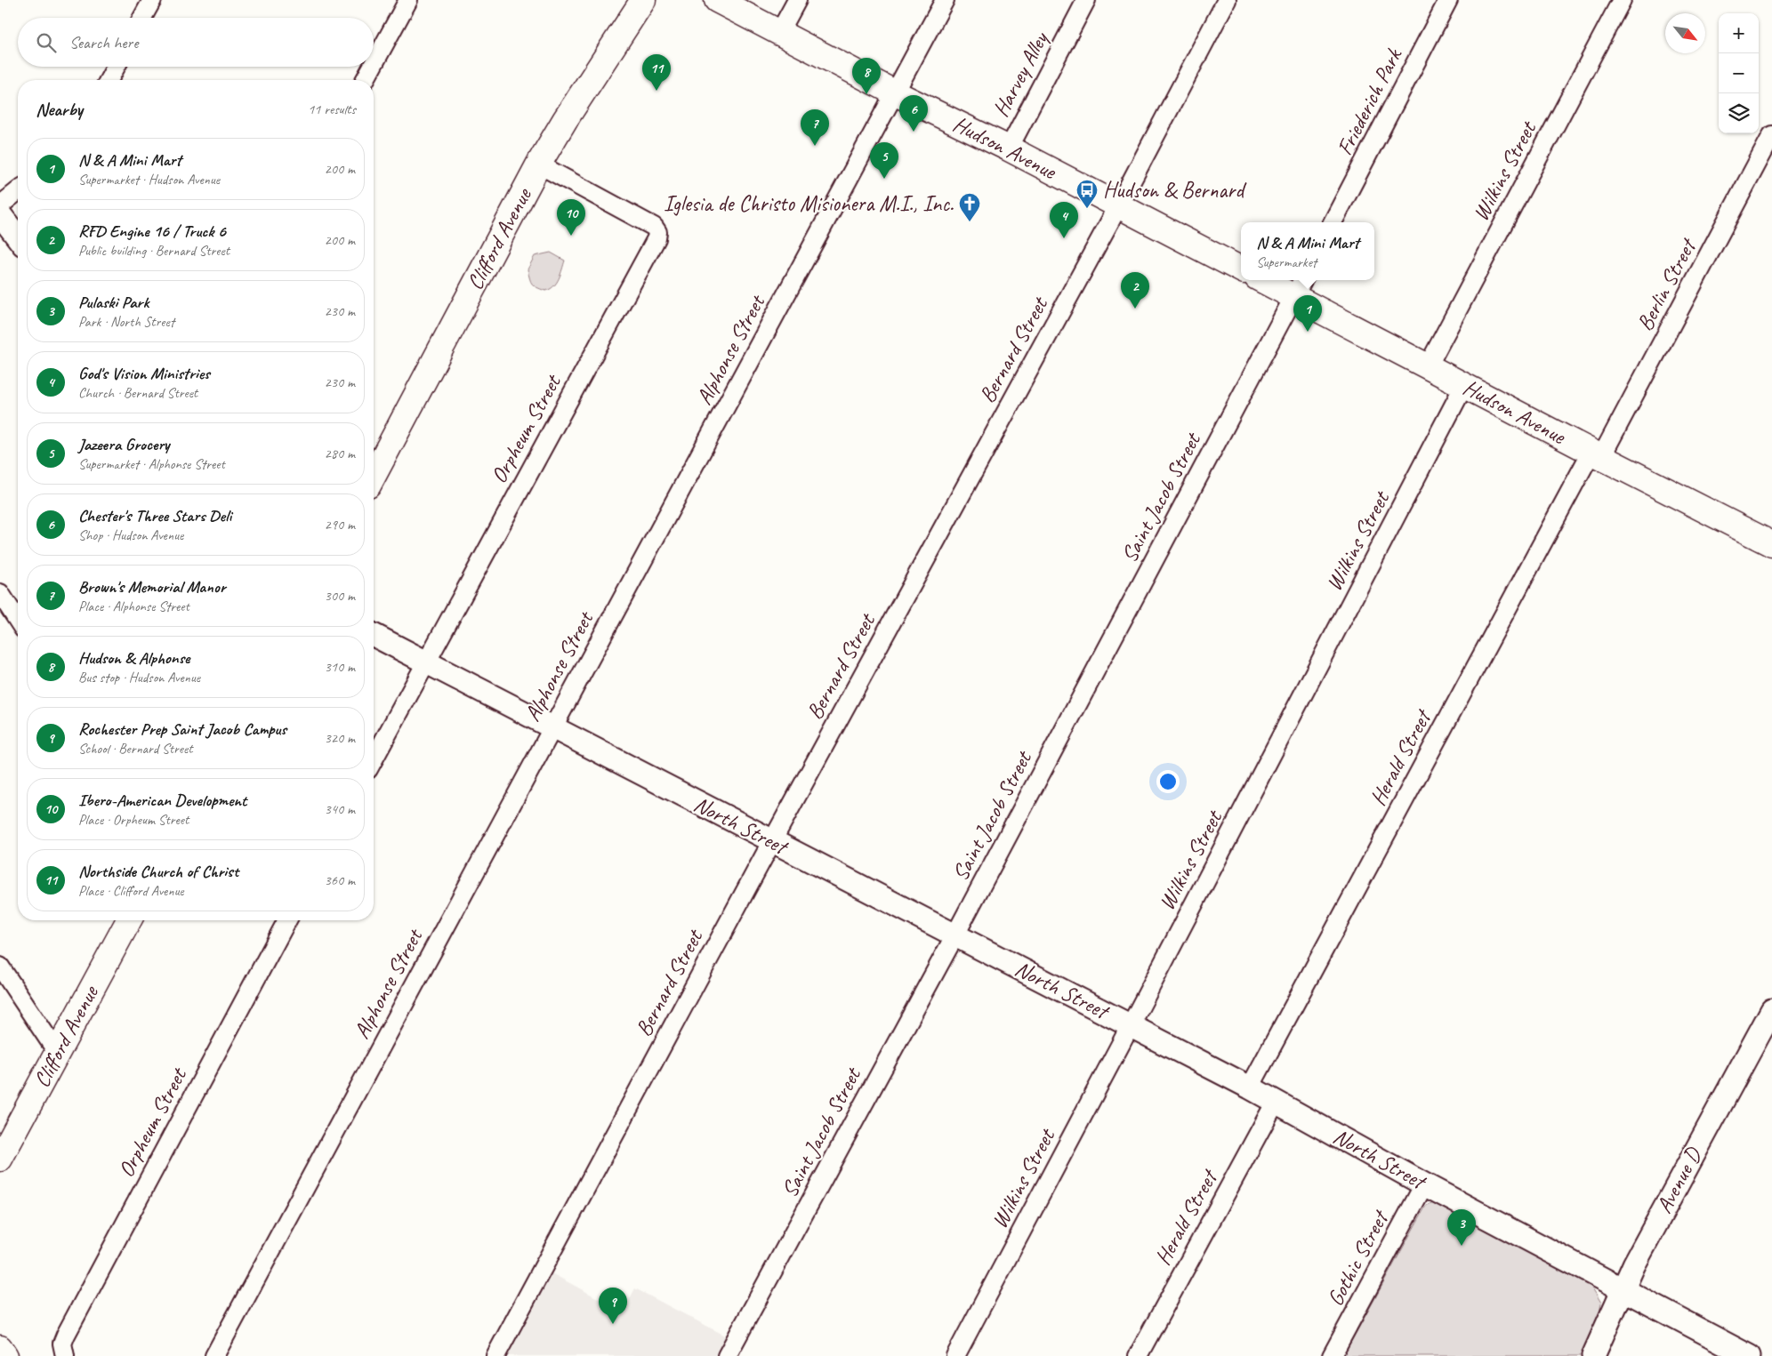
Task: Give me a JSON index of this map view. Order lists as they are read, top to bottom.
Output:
{
  "streets": {
    "main road": ["Hudson Avenue", "Clifford Avenue"],
    "street": [
      "Harvey Alley",
      "Friederich Park",
      "Wilkins Street",
      "Berlin Street",
      "Alphonse Street",
      "Bernard Street",
      "Orpheum Street",
      "Saint Jacob Street",
      "Herald Street",
      "North Street",
      "Avenue D",
      "Gothic Street"
    ]
  },
  "crossings": [
    ["Harvey Alley", "Hudson Avenue"],
    ["Hudson Avenue", "Wilkins Street"],
    ["Hudson Avenue", "Berlin Street"],
    ["Hudson Avenue", "Alphonse Street"],
    ["Hudson Avenue", "Bernard Street"],
    ["Hudson Avenue", "Saint Jacob Street"],
    ["Hudson Avenue", "Herald Street"],
    ["Wilkins Street", "North Street"],
    ["Clifford Avenue", "Orpheum Street"],
    ["Berlin Street", "Herald Street"],
    ["Alphonse Street", "North Street"],
    ["Bernard Street", "North Street"],
    ["Orpheum Street", "North Street"],
    ["Saint Jacob Street", "North Street"],
    ["Herald Street", "North Street"],
    ["North Street", "Avenue D"],
    ["North Street", "Gothic Street"]
  ],
  "places": {
    "bus stop": ["Hudson & Bernard"],
    "church": ["Iglesia de Christo Misionera M.I., Inc."]
  },
  "north": "bottom right",
  "page": {
    "map_buttons": ["+", "−"],
    "search": "Search here",
    "pins": [
      "11",
      "8",
      "6",
      "7",
      "5",
      "10",
      "4",
      "2",
      "1",
      "3",
      "9"
    ],
    "heading": ["Nearby", "11 results"],
    "list": [
      {
        "mark": "1",
        "name": "N & A Mini Mart",
        "note": "Supermarket · Hudson Avenue",
        "value": "200 m"
      },
      {
        "mark": "2",
        "name": "RFD Engine 16 / Truck 6",
        "note": "Public building · Bernard Street",
        "value": "200 m"
      },
      {
        "mark": "3",
        "name": "Pulaski Park",
        "note": "Park · North Street",
        "value": "230 m"
      },
      {
        "mark": "4",
        "name": "God's Vision Ministries",
        "note": "Church · Bernard Street",
        "value": "230 m"
      },
      {
        "mark": "5",
        "name": "Jazeera Grocery",
        "note": "Supermarket · Alphonse Street",
        "value": "280 m"
      },
      {
        "mark": "6",
        "name": "Chester's Three Stars Deli",
        "note": "Shop · Hudson Avenue",
        "value": "290 m"
      },
      {
        "mark": "7",
        "name": "Brown's Memorial Manor",
        "note": "Place · Alphonse Street",
        "value": "300 m"
      },
      {
        "mark": "8",
        "name": "Hudson & Alphonse",
        "note": "Bus stop · Hudson Avenue",
        "value": "310 m"
      },
      {
        "mark": "9",
        "name": "Rochester Prep Saint Jacob Campus",
        "note": "School · Bernard Street",
        "value": "320 m"
      },
      {
        "mark": "10",
        "name": "Ibero-American Development",
        "note": "Place · Orpheum Street",
        "value": "340 m"
      },
      {
        "mark": "11",
        "name": "Northside Church of Christ",
        "note": "Place · Clifford Avenue",
        "value": "360 m"
      }
    ],
    "popup": ["N & A Mini Mart", "Supermarket"]
  }
}
